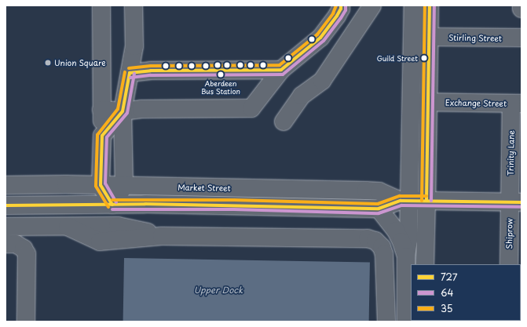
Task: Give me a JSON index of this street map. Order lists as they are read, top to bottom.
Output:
{
  "streets": {
    "main road": [
      "Stirling Street",
      "Exchange Street",
      "Trinity Lane",
      "Market Street",
      "Shiprow"
    ]
  },
  "crossings": [
    ["Exchange Street", "Trinity Lane"],
    ["Trinity Lane", "Market Street"],
    ["Trinity Lane", "Shiprow"],
    ["Market Street", "Shiprow"]
  ],
  "water": ["Upper Dock"],
  "places": ["Guild Street", "Union Square", "Aberdeen Bus Station"],
  "lines": ["transit line 727", "transit line 64", "transit line 35"],
  "legend": ["727", "64", "35"]
}
